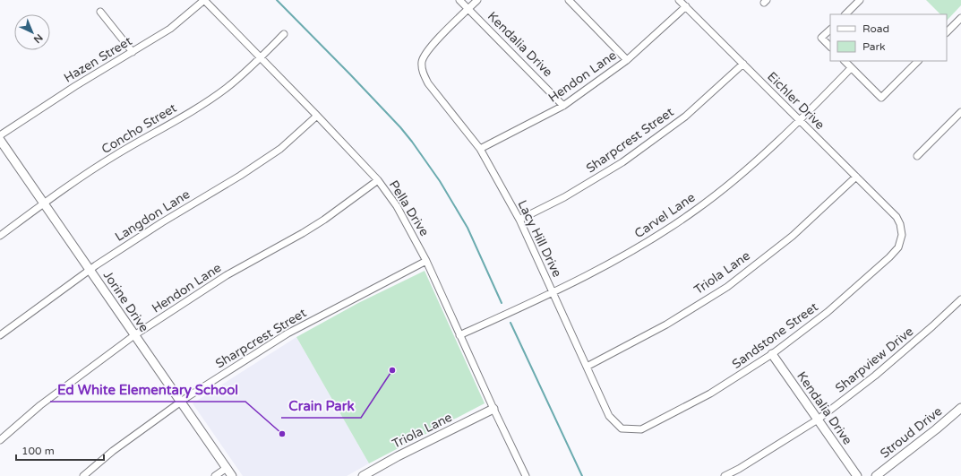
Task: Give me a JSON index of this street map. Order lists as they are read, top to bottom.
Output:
{
  "streets": {
    "street": [
      "Kendalia Drive",
      "Hazen Street",
      "Hendon Lane",
      "Eichler Drive",
      "Concho Street",
      "Sharpcrest Street",
      "Pella Drive",
      "Langdon Lane",
      "Carvel Lane",
      "Lacy Hill Drive",
      "Triola Lane",
      "Jorine Drive",
      "Sandstone Street",
      "Sharpview Drive",
      "Stroud Drive"
    ]
  },
  "crossings": [
    ["Kendalia Drive", "Hendon Lane"],
    ["Kendalia Drive", "Lacy Hill Drive"],
    ["Kendalia Drive", "Sandstone Street"],
    ["Kendalia Drive", "Sharpview Drive"],
    ["Hazen Street", "Pella Drive"],
    ["Hendon Lane", "Eichler Drive"],
    ["Hendon Lane", "Pella Drive"],
    ["Hendon Lane", "Lacy Hill Drive"],
    ["Hendon Lane", "Jorine Drive"],
    ["Eichler Drive", "Sharpcrest Street"],
    ["Eichler Drive", "Carvel Lane"],
    ["Eichler Drive", "Triola Lane"],
    ["Eichler Drive", "Sandstone Street"],
    ["Concho Street", "Pella Drive"],
    ["Concho Street", "Jorine Drive"],
    ["Sharpcrest Street", "Pella Drive"],
    ["Sharpcrest Street", "Lacy Hill Drive"],
    ["Sharpcrest Street", "Jorine Drive"],
    ["Pella Drive", "Langdon Lane"],
    ["Pella Drive", "Carvel Lane"],
    ["Pella Drive", "Triola Lane"],
    ["Langdon Lane", "Jorine Drive"],
    ["Carvel Lane", "Lacy Hill Drive"],
    ["Lacy Hill Drive", "Triola Lane"],
    ["Lacy Hill Drive", "Sandstone Street"]
  ],
  "places": ["Crain Park", "Ed White Elementary School"],
  "legend": ["Road", "Park"],
  "scale_bar": "100 m",
  "north": "bottom right"
}
